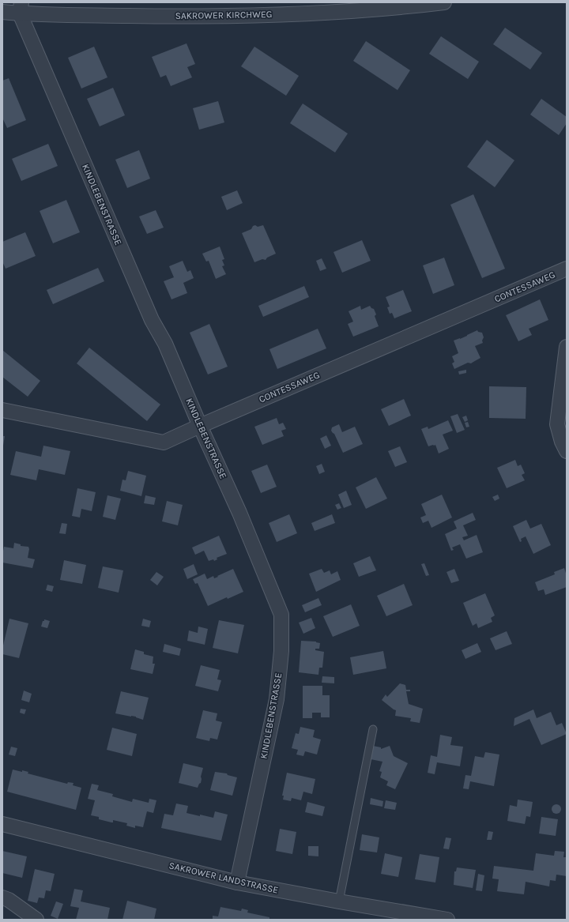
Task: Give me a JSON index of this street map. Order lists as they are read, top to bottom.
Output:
{
  "streets": {
    "street": [
      "SAKROWER KIRCHWEG",
      "KINDLEBENSTRASSE",
      "CONTESSAWEG",
      "SAKROWER LANDSTRASSE"
    ]
  },
  "crossings": [
    ["SAKROWER KIRCHWEG", "KINDLEBENSTRASSE"],
    ["KINDLEBENSTRASSE", "CONTESSAWEG"],
    ["KINDLEBENSTRASSE", "SAKROWER LANDSTRASSE"]
  ]
}
